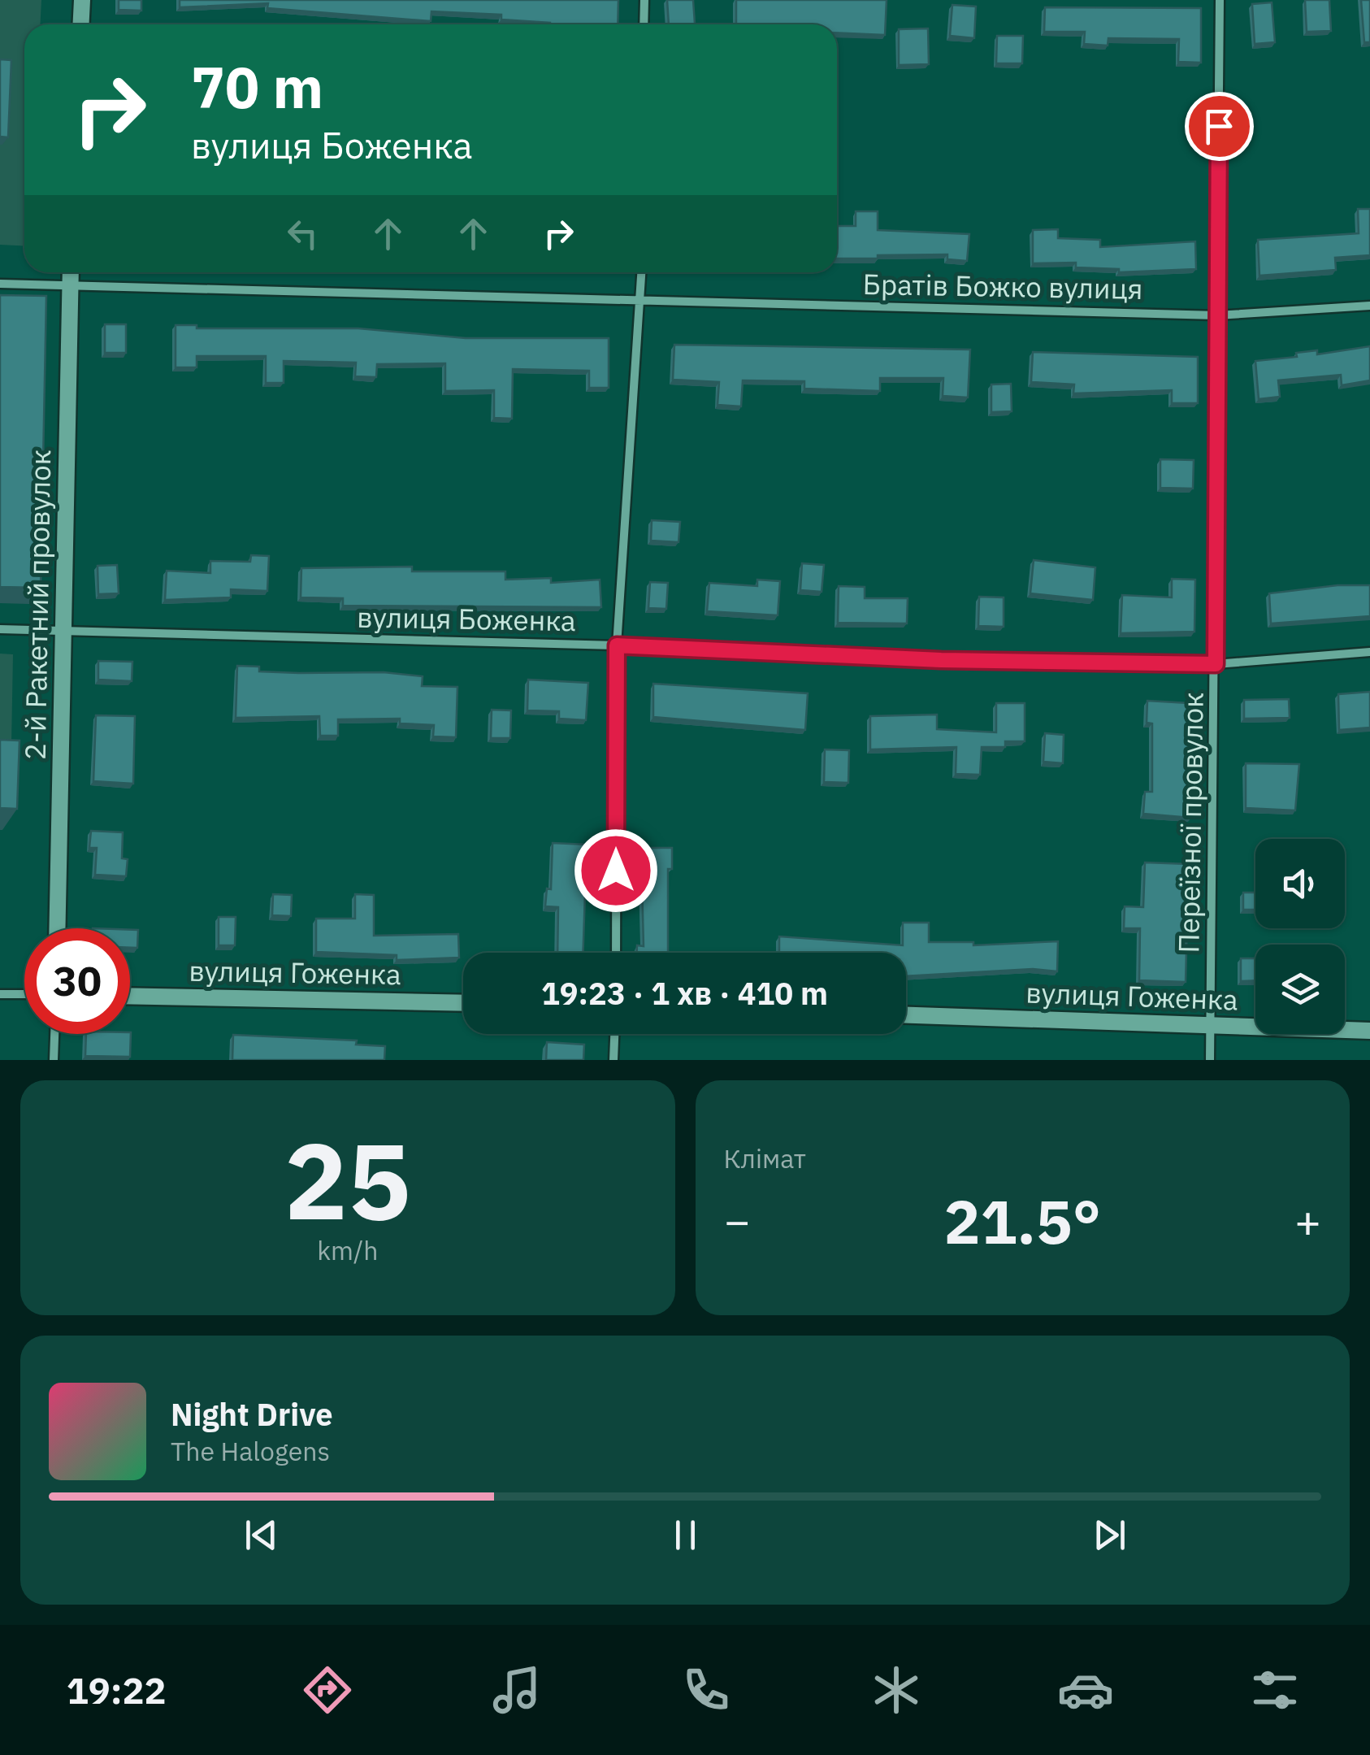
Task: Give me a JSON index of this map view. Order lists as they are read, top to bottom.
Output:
{
  "streets": {
    "street": [
      "Братів Божко вулиця",
      "2-й Ракетний провулок",
      "вулиця Боженка",
      "Переїзної провулок",
      "вулиця Гоженка"
    ]
  },
  "crossings": [
    ["Братів Божко вулиця", "2-й Ракетний провулок"],
    ["Братів Божко вулиця", "Переїзної провулок"],
    ["2-й Ракетний провулок", "вулиця Боженка"],
    ["вулиця Боженка", "Переїзної провулок"],
    ["Переїзної провулок", "вулиця Гоженка"]
  ],
  "page": {
    "turn": ["70 m", "вулиця Боженка"],
    "limit": "30",
    "trip": "19:23 · 1 хв · 410 m",
    "tile": [
      ["25", "km/h"],
      "Клімат"
    ],
    "heat": ["−", "21.5°", "+"],
    "song": ["Night Drive", "The Halogens"],
    "tabs": "19:22"
  }
}
